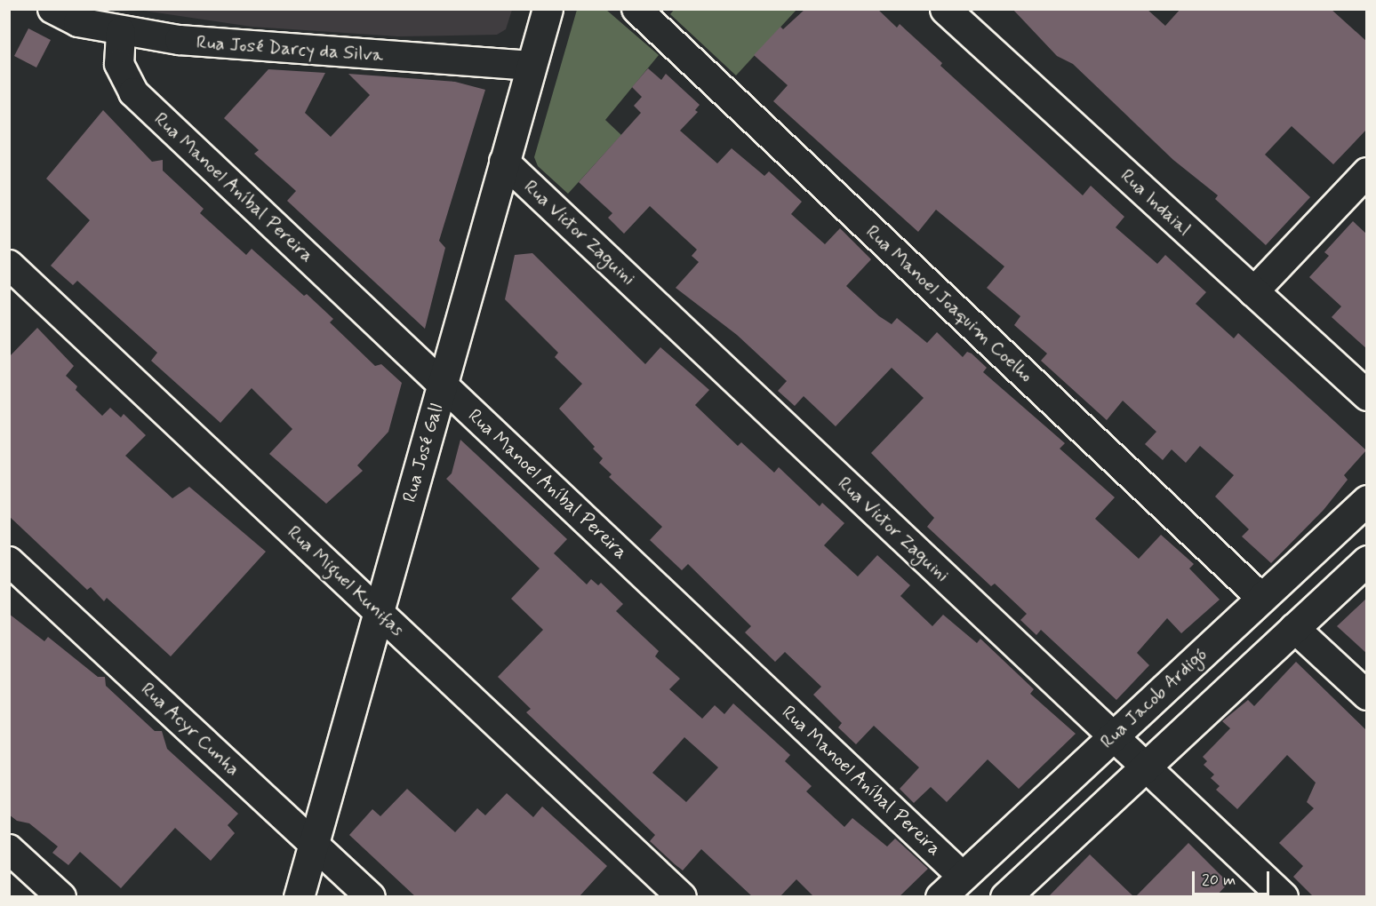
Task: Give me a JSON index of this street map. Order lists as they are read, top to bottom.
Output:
{
  "streets": {
    "main road": ["Rua Indaial", "Rua José Gall", "Rua Jacob Ardigó"],
    "street": [
      "Rua José Darcy da Silva",
      "Rua Manoel Aníbal Pereira",
      "Rua Victor Zaguini",
      "Rua Manoel Joaquim Coelho",
      "Rua Miguel Kunifas",
      "Rua Acyr Cunha"
    ]
  },
  "crossings": [
    ["Rua José Darcy da Silva", "Rua Manoel Aníbal Pereira"],
    ["Rua José Darcy da Silva", "Rua José Gall"],
    ["Rua Manoel Aníbal Pereira", "Rua José Gall"],
    ["Rua Manoel Aníbal Pereira", "Rua Jacob Ardigó"],
    ["Rua Victor Zaguini", "Rua José Gall"],
    ["Rua Victor Zaguini", "Rua Jacob Ardigó"],
    ["Rua Manoel Joaquim Coelho", "Rua Jacob Ardigó"],
    ["Rua José Gall", "Rua Miguel Kunifas"],
    ["Rua José Gall", "Rua Acyr Cunha"]
  ],
  "scale_bar": "20 m"
}
